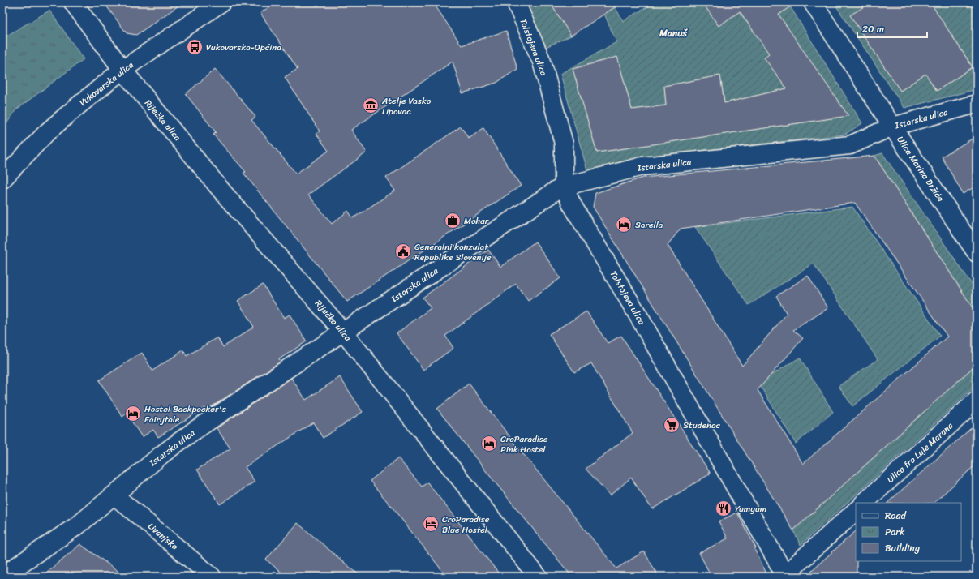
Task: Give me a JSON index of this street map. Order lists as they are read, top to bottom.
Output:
{
  "streets": {
    "street": [
      "Tolstojeva ulica",
      "Vukovarska ulica",
      "Istarska ulica",
      "Riječka ulica",
      "Ulica Marina Držića",
      "Ulica fra Luje Maruna",
      "Livanjska"
    ]
  },
  "crossings": [
    ["Tolstojeva ulica", "Istarska ulica"],
    ["Vukovarska ulica", "Riječka ulica"],
    ["Istarska ulica", "Riječka ulica"],
    ["Istarska ulica", "Ulica Marina Držića"],
    ["Istarska ulica", "Livanjska"]
  ],
  "districts": ["Manuš"],
  "places": {
    "bus stop": ["Vukovarska-Općina"],
    "museum": ["Atelje Vasko Lipovac"],
    "office": ["Mohar"],
    "hotel": [
      "Sarella",
      "Hostel Backpacker's Fairytale",
      "CroParadise Pink Hostel",
      "CroParadise Blue Hostel"
    ],
    "public building": ["Generalni konzulat Republike Slovenije"],
    "supermarket": ["Studenac"],
    "restaurant": ["Yumyum"]
  },
  "legend": ["Road", "Park", "Building"],
  "scale_bar": "20 m"
}
